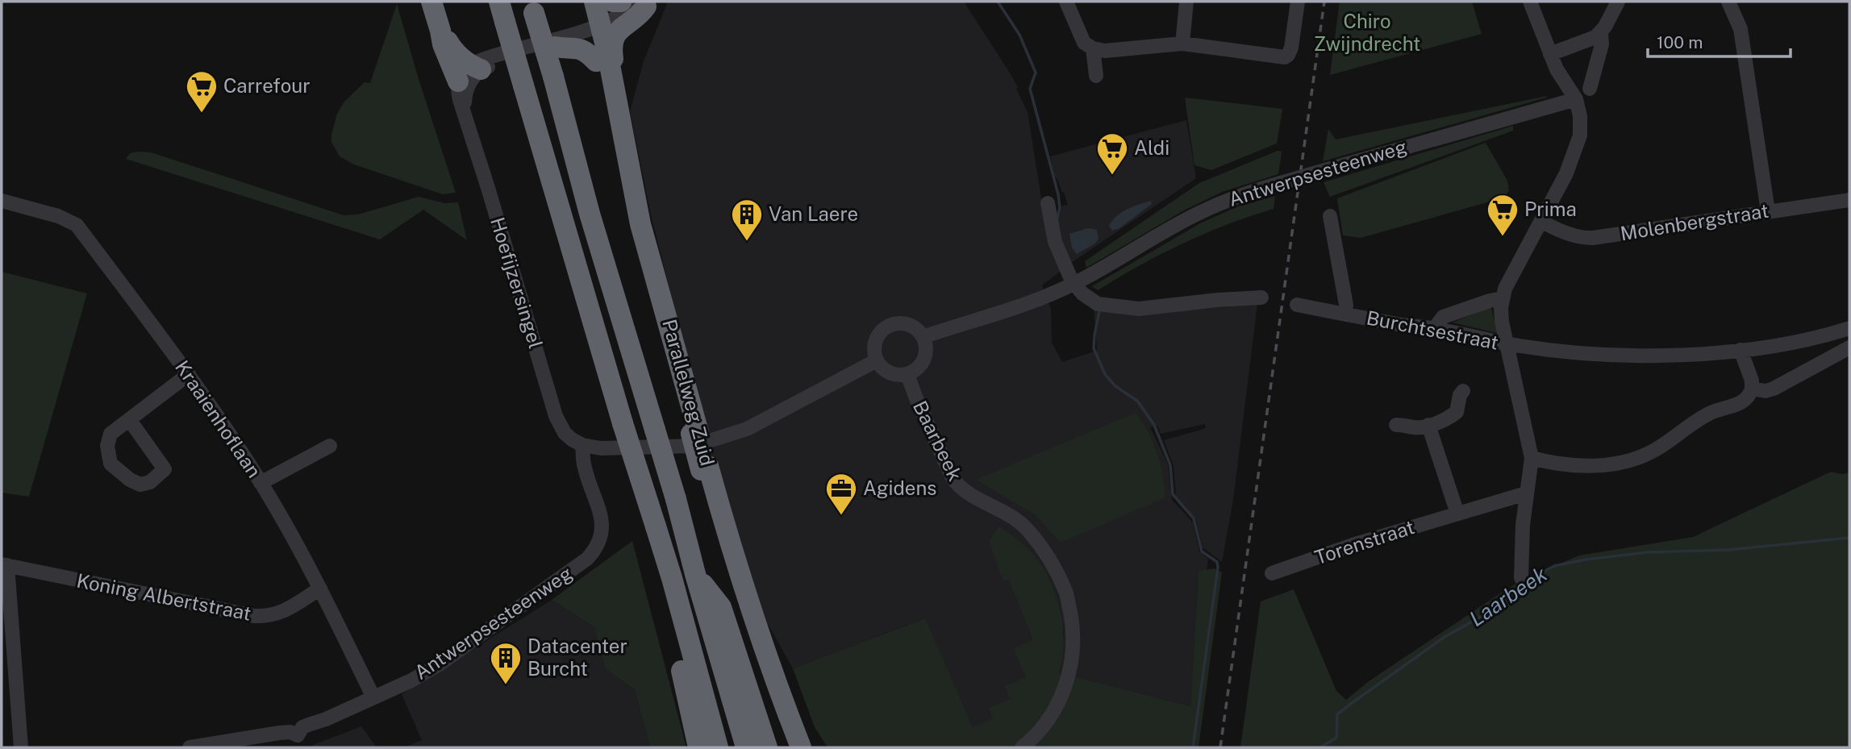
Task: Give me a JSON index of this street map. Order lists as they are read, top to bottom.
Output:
{
  "streets": {
    "highway": ["Parallelweg Zuid"],
    "street": [
      "Antwerpsesteenweg",
      "Molenbergstraat",
      "Hoefijzersingel",
      "Burchtsestraat",
      "Kraaienhoflaan",
      "Baarbeek",
      "Torenstraat",
      "Koning Albertstraat"
    ]
  },
  "crossings": [
    ["Antwerpsesteenweg", "Hoefijzersingel"],
    ["Antwerpsesteenweg", "Kraaienhoflaan"],
    ["Antwerpsesteenweg", "Baarbeek"],
    ["Kraaienhoflaan", "Koning Albertstraat"]
  ],
  "water": ["Laarbeek"],
  "parks": ["Chiro Zwijndrecht"],
  "places": {
    "supermarket": ["Carrefour", "Aldi", "Prima"],
    "building": ["Van Laere", "Datacenter Burcht"],
    "office": ["Agidens"]
  },
  "scale_bar": "100 m"
}
